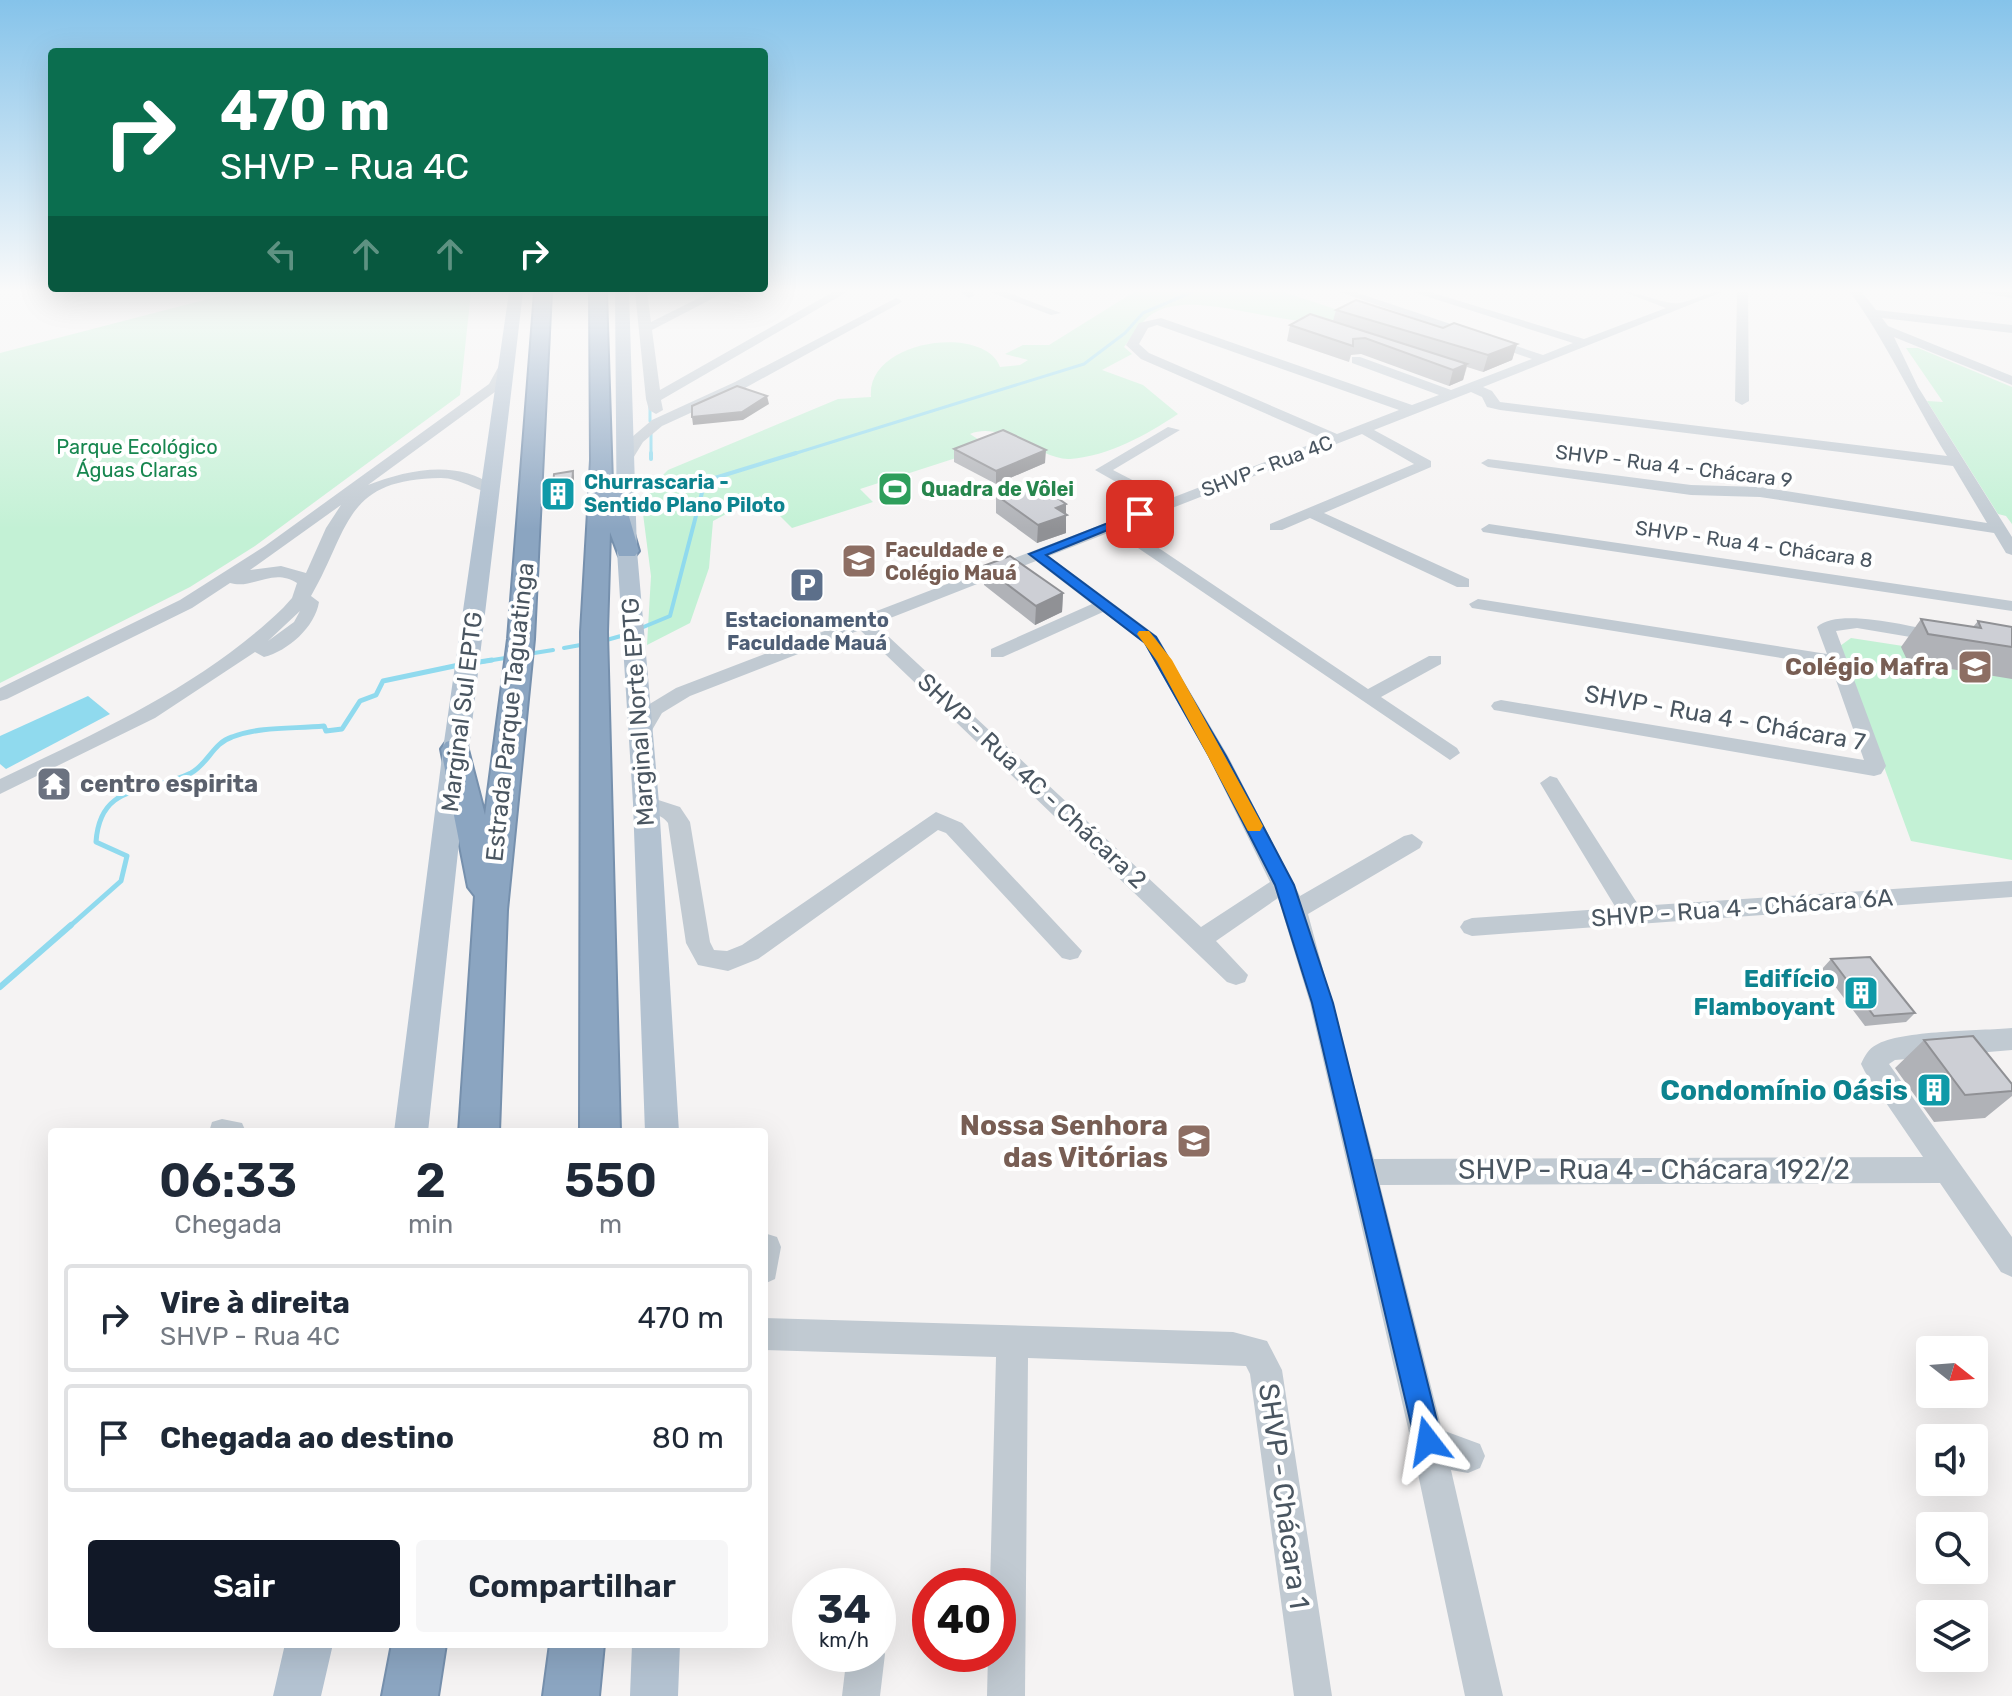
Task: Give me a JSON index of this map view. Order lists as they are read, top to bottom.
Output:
{
  "streets": {
    "highway": ["Estrada Parque Taguatinga"],
    "main road": ["Marginal Sul EPTG", "Marginal Norte EPTG"],
    "street": [
      "SHVP - Rua 4C",
      "SHVP - Rua 4 - Chácara 9",
      "SHVP - Rua 4 - Chácara 8",
      "SHVP - Rua 4 - Chácara 7",
      "SHVP - Rua 4C - Chácara 2",
      "SHVP - Rua 4 - Chácara 6A",
      "SHVP - Rua 4 - Chácara 192/2",
      "SHVP - Chácara 1"
    ]
  },
  "crossings": [
    ["SHVP - Rua 4C", "Marginal Norte EPTG"],
    ["SHVP - Rua 4C", "SHVP - Rua 4C - Chácara 2"]
  ],
  "parks": ["Parque Ecológico Águas Claras"],
  "places": {
    "sports": ["Quadra de Vôlei"],
    "building": ["Churrascaria - Sentido Plano Piloto", "Edifício Flamboyant", "Condomínio Oásis"],
    "school or university": ["Faculdade e Colégio Mauá", "Colégio Mafra", "Nossa Senhora das Vitórias"],
    "parking": ["Estacionamento Faculdade Mauá"],
    "temple": ["centro espirita"]
  },
  "north": "right",
  "page": {
    "turn": ["470 m", "SHVP - Rua 4C"],
    "eta": [
      "06:33",
      "Chegada",
      "2",
      "min",
      "550",
      "m"
    ],
    "list": [
      {
        "name": "Vire à direita",
        "note": "SHVP - Rua 4C",
        "value": "470 m"
      },
      {
        "name": "Chegada ao destino",
        "value": "80 m"
      }
    ],
    "buttons": ["Sair", "Compartilhar"],
    "speed": "34 km/h",
    "limit": "40"
  }
}
